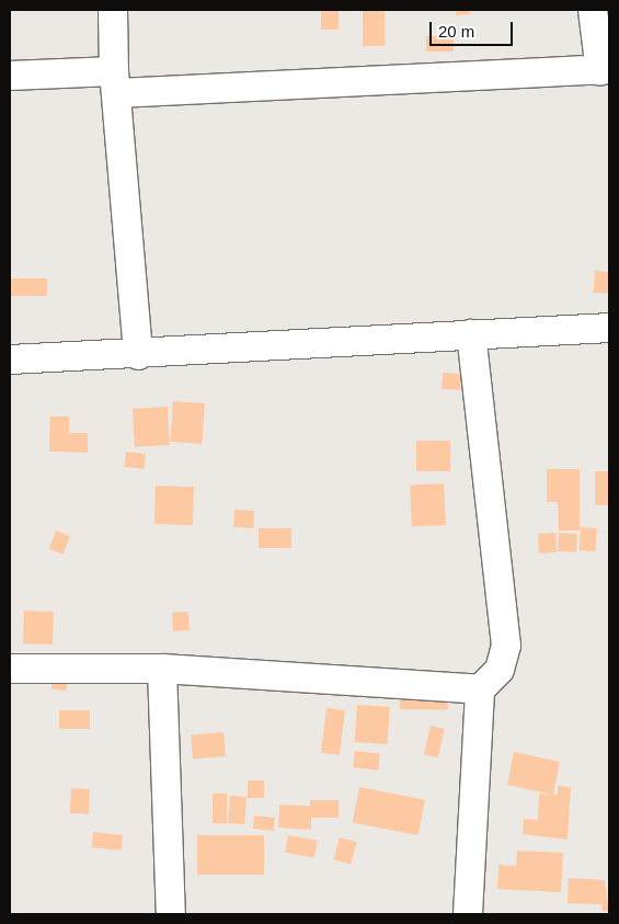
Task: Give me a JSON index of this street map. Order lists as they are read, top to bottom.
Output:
{
  "scale_bar": "20 m"
}
